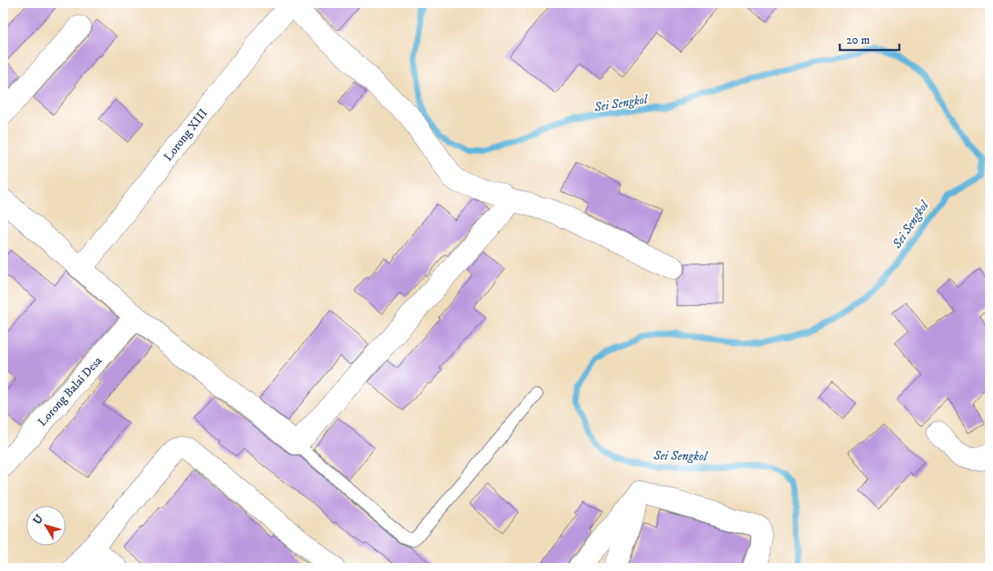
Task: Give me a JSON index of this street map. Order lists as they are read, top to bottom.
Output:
{
  "streets": {
    "street": ["Lorong XIII", "Lorong Balai Desa"]
  },
  "water": ["Sei Sengkol"],
  "scale_bar": "20 m",
  "north": "top left"
}
